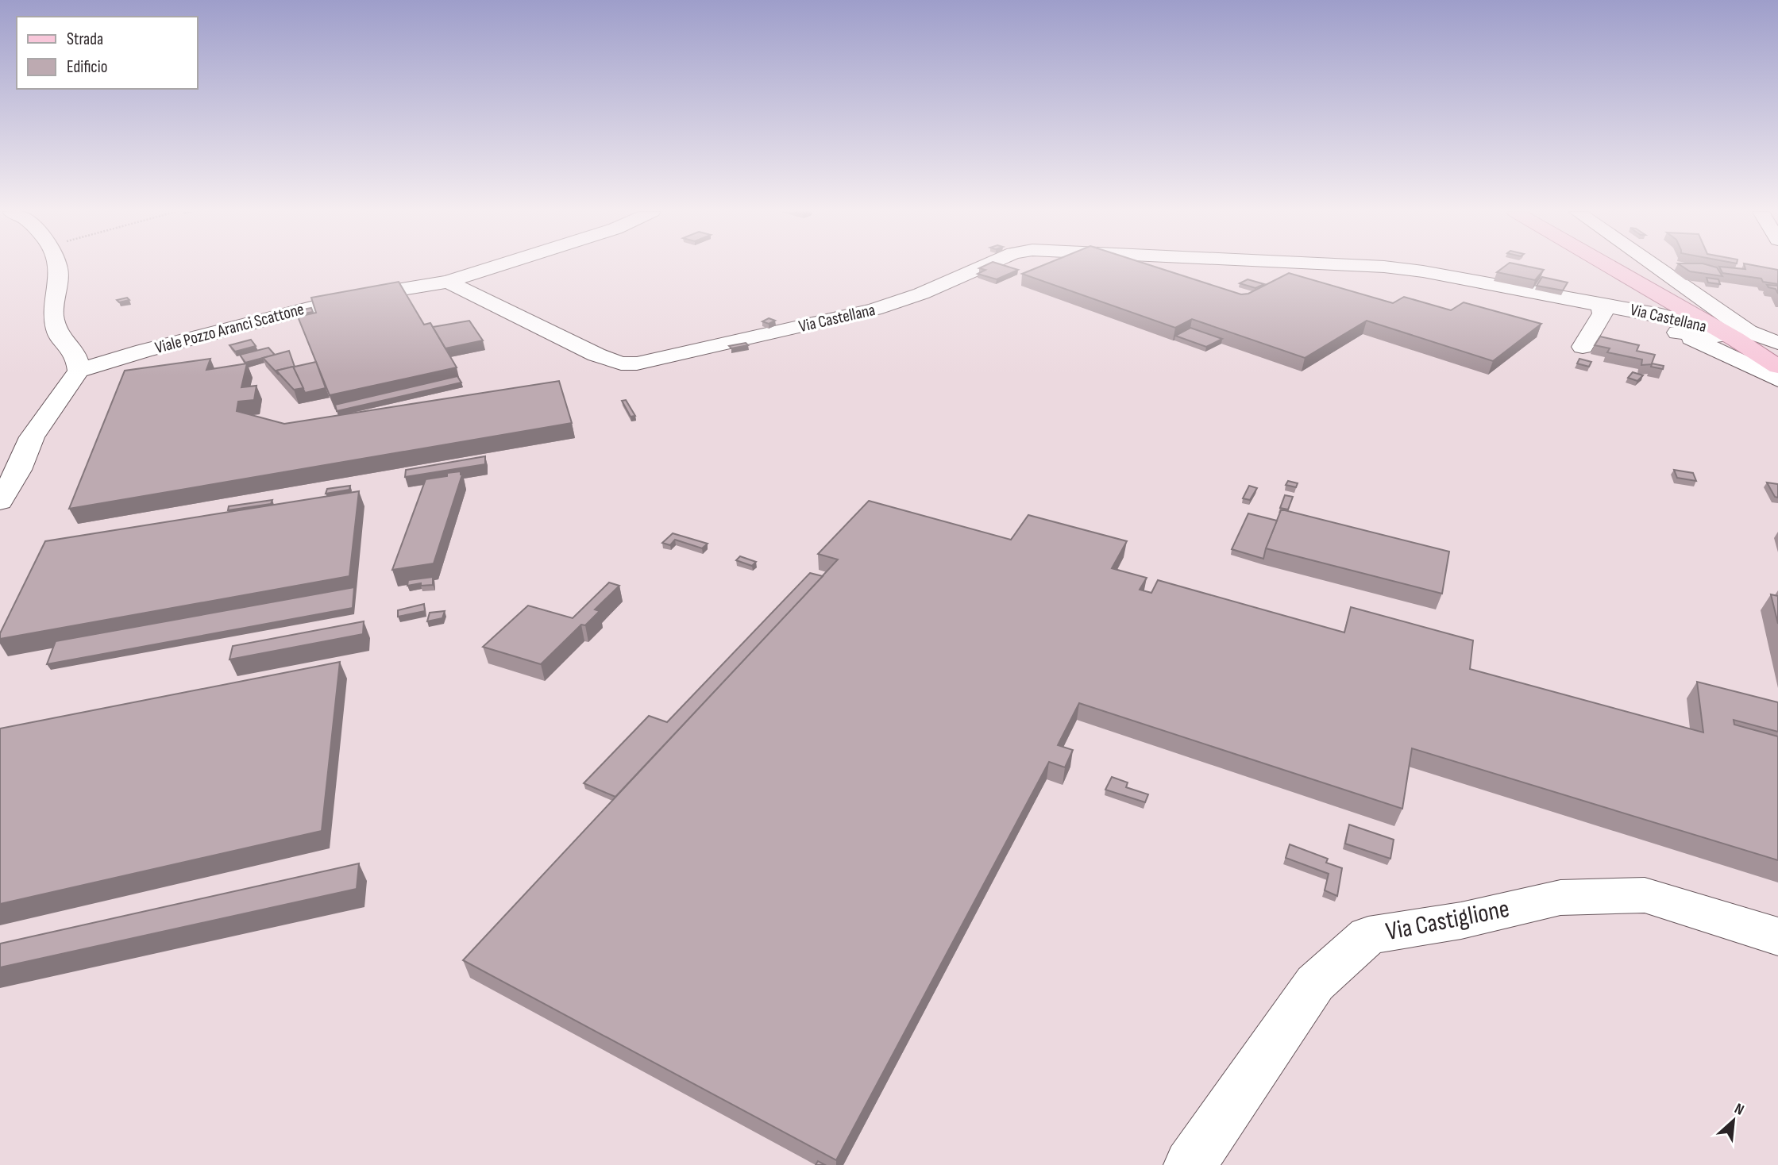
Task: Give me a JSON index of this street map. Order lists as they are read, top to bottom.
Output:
{
  "streets": {
    "street": ["Via Castellana", "Viale Pozzo Aranci Scattone", "Via Castiglione"]
  },
  "crossings": [
    ["Via Castellana", "Viale Pozzo Aranci Scattone"]
  ],
  "legend": ["Strada", "Edificio"],
  "north": "top right"
}
